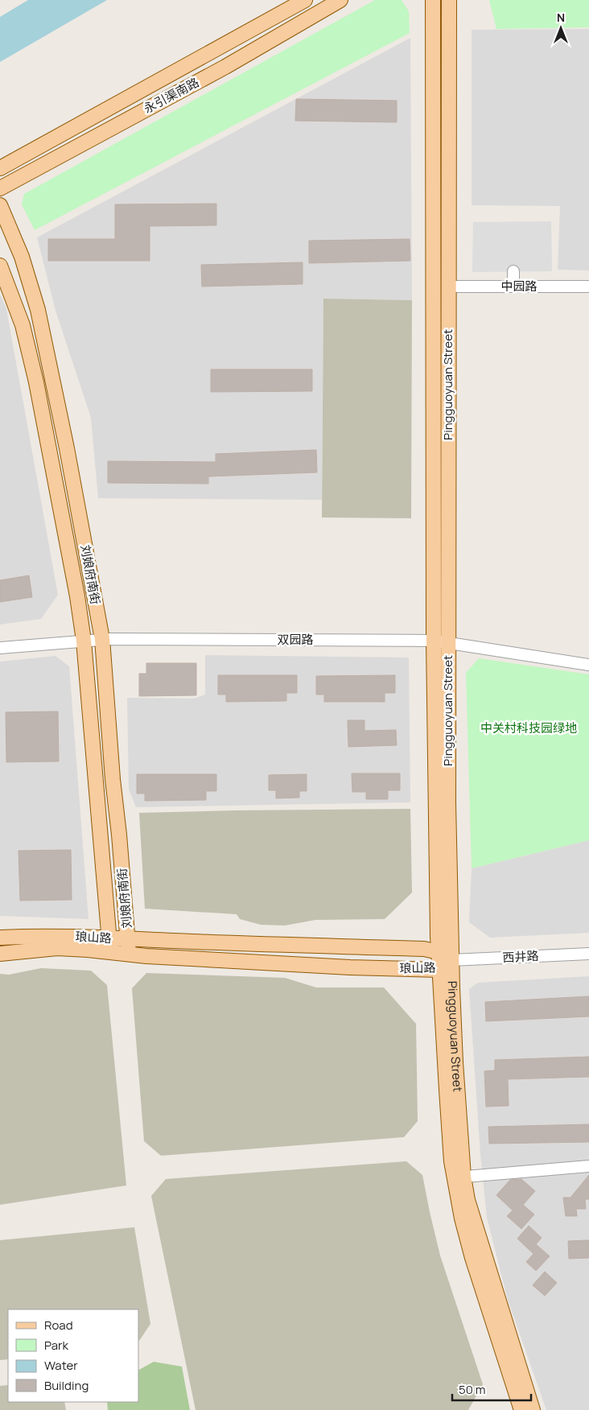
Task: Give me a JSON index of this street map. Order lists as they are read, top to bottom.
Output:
{
  "streets": {
    "main road": [
      "永引渠南路",
      "Pingguoyuan Street",
      "刘娘府南街",
      "琅山路"
    ],
    "street": ["中园路", "双园路", "西井路"]
  },
  "crossings": [
    ["中园路", "Pingguoyuan Street"],
    ["Pingguoyuan Street", "双园路"],
    ["Pingguoyuan Street", "琅山路"],
    ["Pingguoyuan Street", "西井路"],
    ["刘娘府南街", "双园路"],
    ["刘娘府南街", "琅山路"],
    ["琅山路", "西井路"]
  ],
  "parks": ["中关村科技园绿地"],
  "legend": [
    "Road",
    "Park",
    "Water",
    "Building"
  ],
  "scale_bar": "50 m",
  "north": "top"
}
